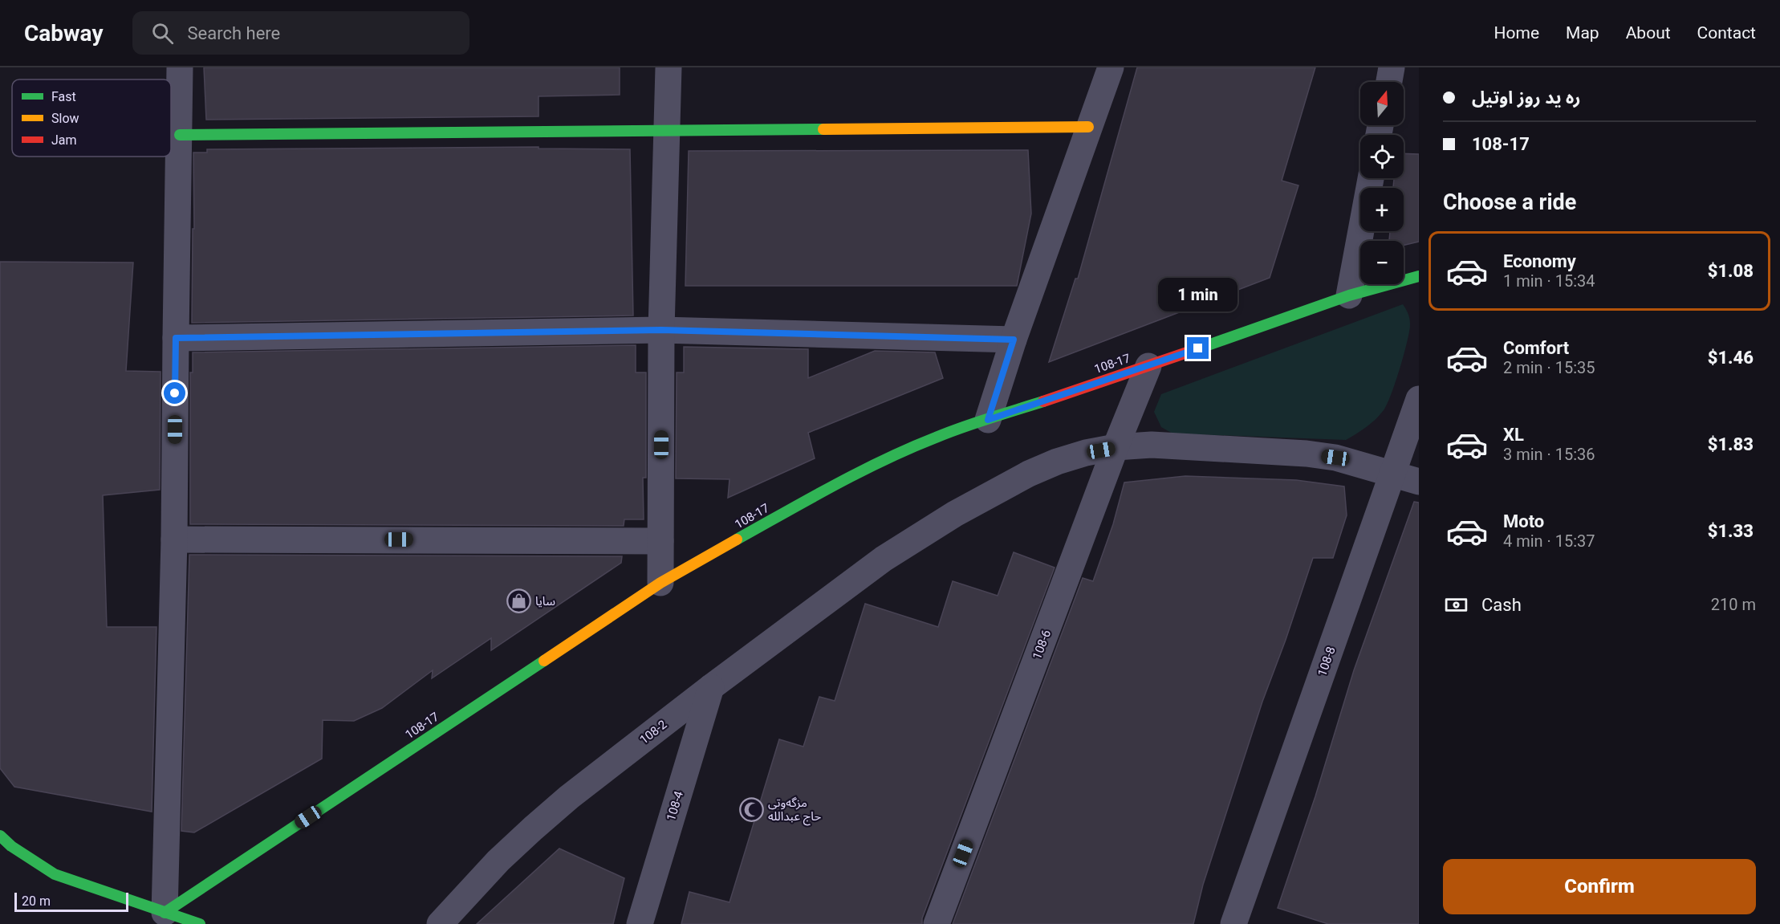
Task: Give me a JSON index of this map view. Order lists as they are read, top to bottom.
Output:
{
  "streets": {
    "street": [
      "108-17",
      "108-6",
      "108-8",
      "108-2",
      "108-4"
    ]
  },
  "crossings": [
    ["108-17", "108-6"],
    ["108-6", "108-2"],
    ["108-8", "108-2"],
    ["108-2", "108-4"]
  ],
  "places": {
    "shop": ["سايا"],
    "mosque": ["مزگەوتی حاج عبدالله"]
  },
  "legend": ["Fast", "Slow", "Jam"],
  "scale_bar": "20 m",
  "north": "top",
  "page": {
    "header": "Cabway",
    "search": "Search here",
    "nav": [
      "Home",
      "Map",
      "About",
      "Contact"
    ],
    "banner": ["ره يد روز اوتيل", "108-17"],
    "map_buttons": ["+", "−"],
    "heading": "Choose a ride",
    "list": [
      {
        "name": "Economy",
        "note": "1 min · 15:34",
        "value": "$1.08"
      },
      {
        "name": "Comfort",
        "note": "2 min · 15:35",
        "value": "$1.46"
      },
      {
        "name": "XL",
        "note": "3 min · 15:36",
        "value": "$1.83"
      },
      {
        "name": "Moto",
        "note": "4 min · 15:37",
        "value": "$1.33"
      }
    ],
    "bubble": "1 min",
    "pay": ["Cash", "210 m"],
    "buttons": "Confirm",
    "scale": "20 m"
  }
}
